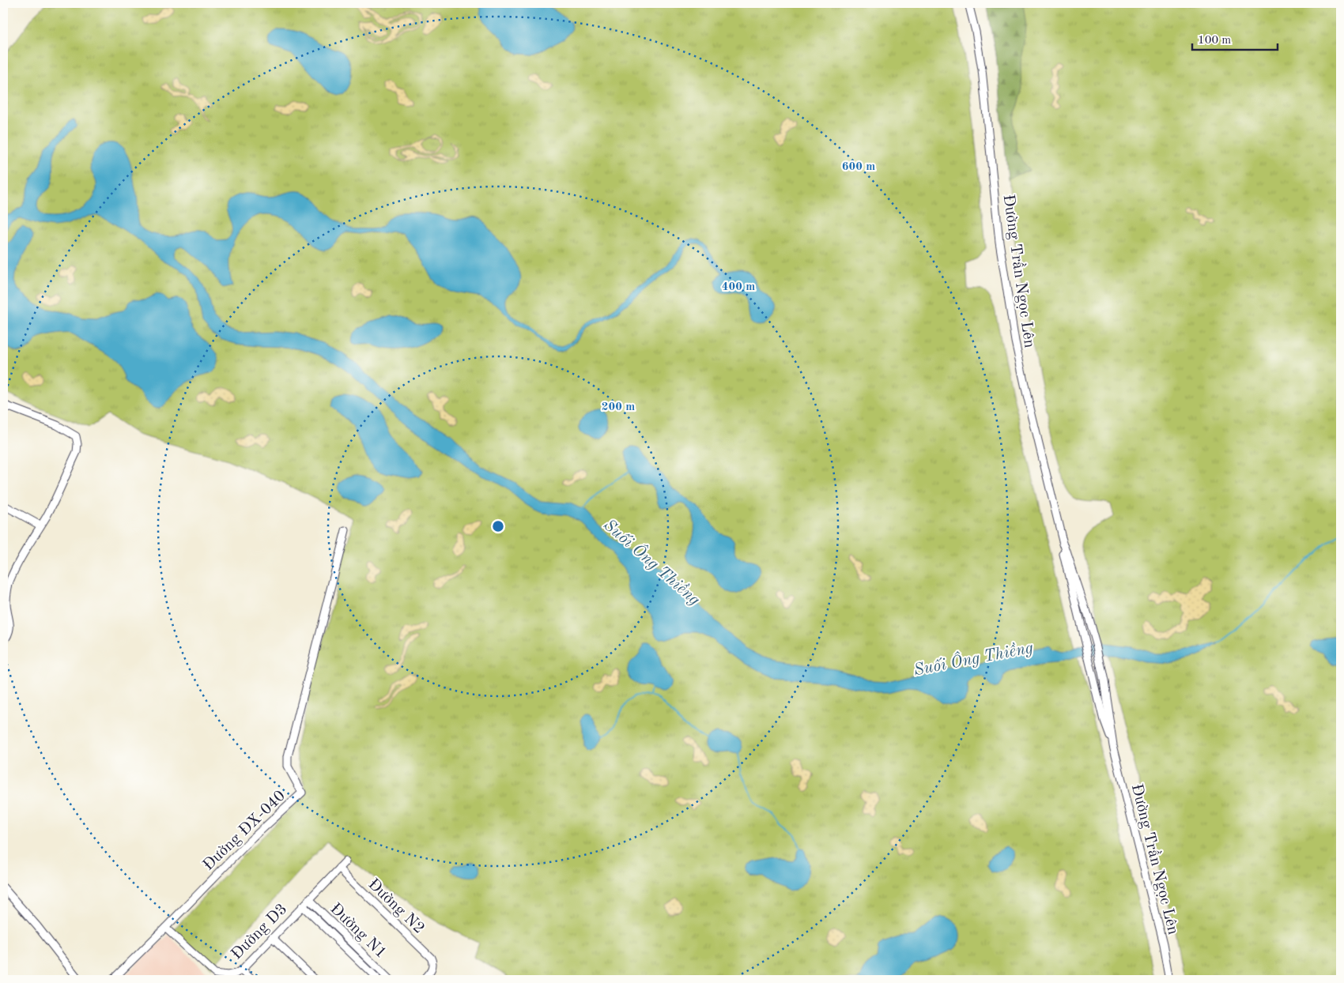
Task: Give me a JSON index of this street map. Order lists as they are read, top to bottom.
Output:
{
  "streets": {
    "street": [
      "Đường Trần Ngọc Lên",
      "Đường ĐX-040",
      "Đường N2",
      "Đường N1",
      "Đường D3"
    ]
  },
  "crossings": [
    ["Đường ĐX-040", "Đường D3"],
    ["Đường N2", "Đường D3"],
    ["Đường N1", "Đường D3"]
  ],
  "water": ["Suối Ông Thiềng"],
  "scale_bar": "100 m",
  "rings": ["600 m", "400 m", "200 m"]
}
